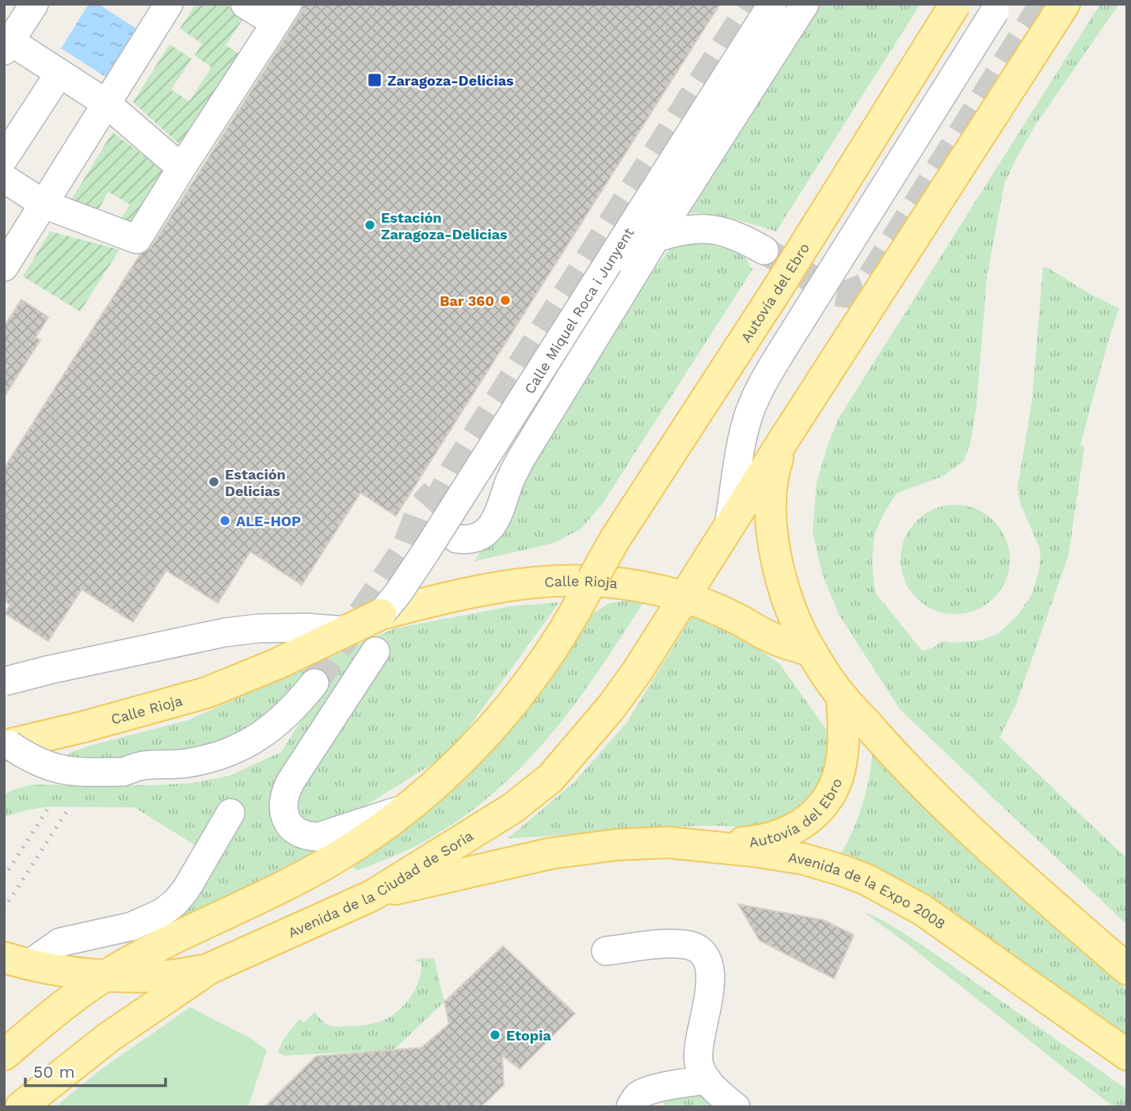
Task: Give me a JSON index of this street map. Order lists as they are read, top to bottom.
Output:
{
  "streets": {
    "main road": [
      "Autovía del Ebro",
      "Calle Rioja",
      "Avenida de la Ciudad de Soria",
      "Avenida de la Expo 2008"
    ],
    "street": ["Calle Miquel Roca i Junyent"]
  },
  "crossings": [
    ["Autovía del Ebro", "Calle Rioja"],
    ["Autovía del Ebro", "Avenida de la Ciudad de Soria"],
    ["Autovía del Ebro", "Avenida de la Expo 2008"],
    ["Calle Miquel Roca i Junyent", "Calle Rioja"],
    ["Calle Rioja", "Avenida de la Ciudad de Soria"]
  ],
  "places": {
    "transit": ["Zaragoza-Delicias"],
    "other": [
      "Estación Zaragoza-Delicias",
      "Bar 360",
      "Estación Delicias",
      "ALE-HOP",
      "Etopia"
    ]
  },
  "scale_bar": "50 m"
}
